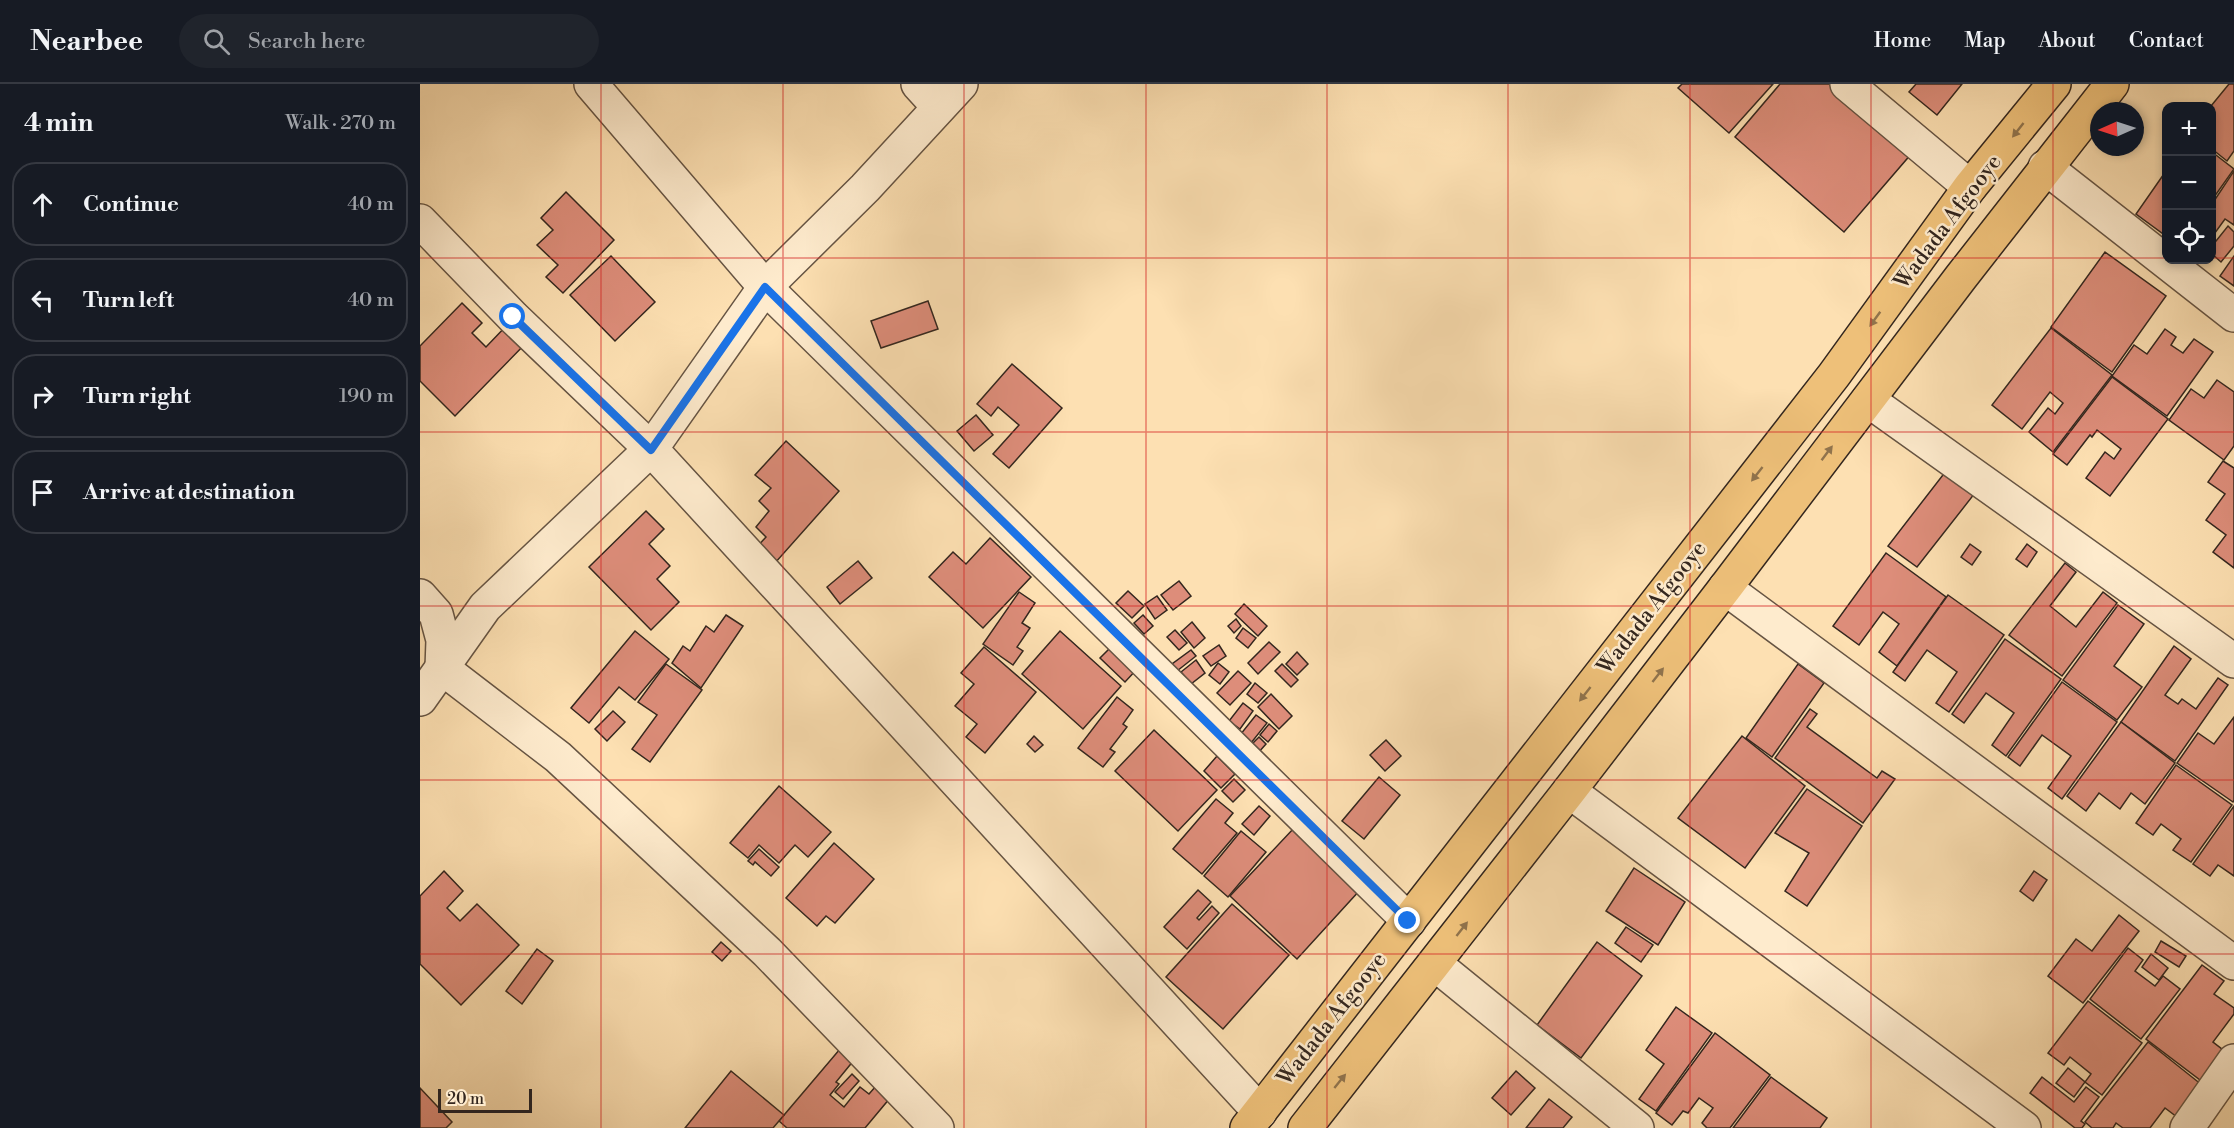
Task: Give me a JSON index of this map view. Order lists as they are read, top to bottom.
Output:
{
  "streets": {
    "highway": ["Wadada Afgooye"]
  },
  "scale_bar": "20 m",
  "north": "left",
  "page": {
    "header": "Nearbee",
    "search": "Search here",
    "nav": [
      "Home",
      "Map",
      "About",
      "Contact"
    ],
    "heading": ["4 min", "Walk · 270 m"],
    "map_buttons": ["+", "−"],
    "list": [
      ["Continue", "40 m"],
      ["Turn left", "40 m"],
      ["Turn right", "190 m"],
      "Arrive at destination"
    ],
    "scale": "20 m"
  }
}
